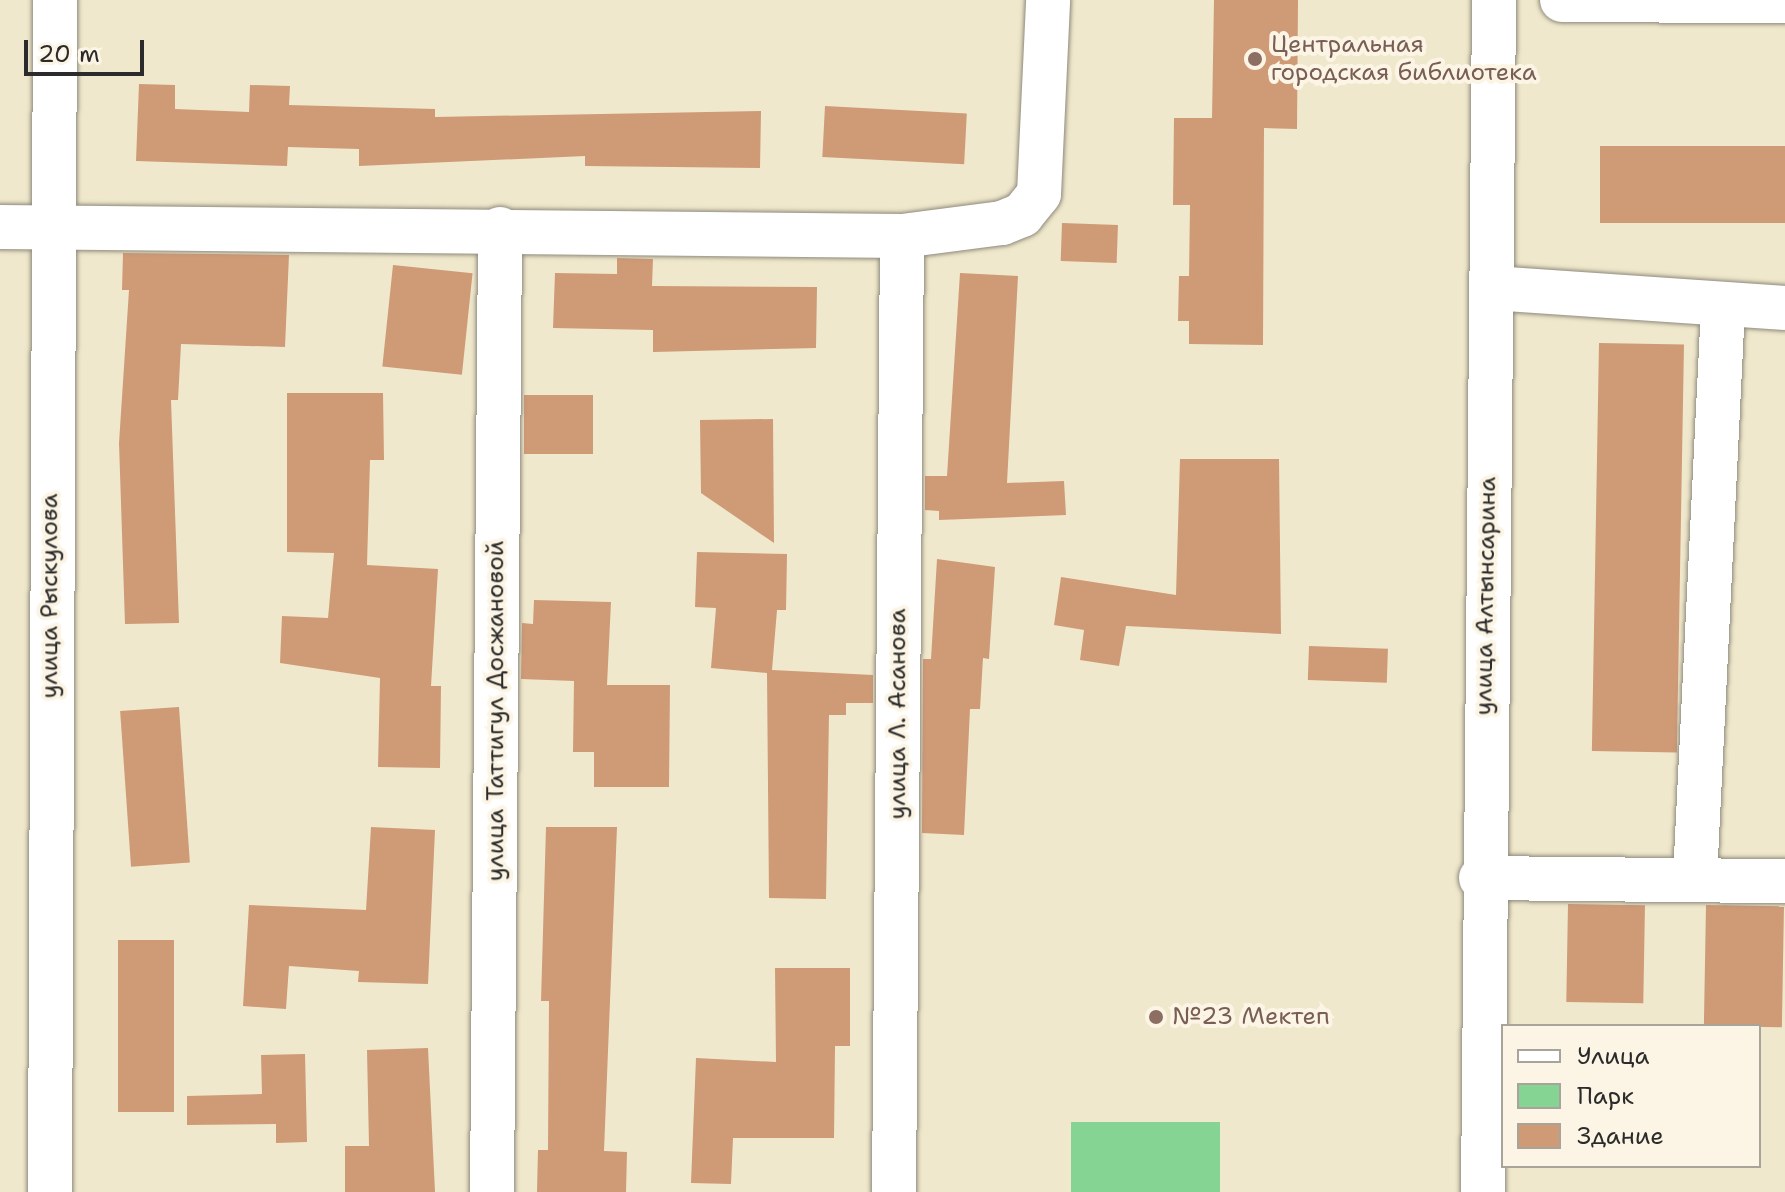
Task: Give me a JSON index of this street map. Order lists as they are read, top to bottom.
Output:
{
  "streets": {
    "street": [
      "улица Рыскулова",
      "улица Алтынсарина",
      "улица Таттигул Досжановой",
      "улица Л. Асанова"
    ]
  },
  "places": ["Центральная городская библиотека", "№23 Мектеп"],
  "legend": ["Улица", "Парк", "Здание"],
  "scale_bar": "20 m"
}
